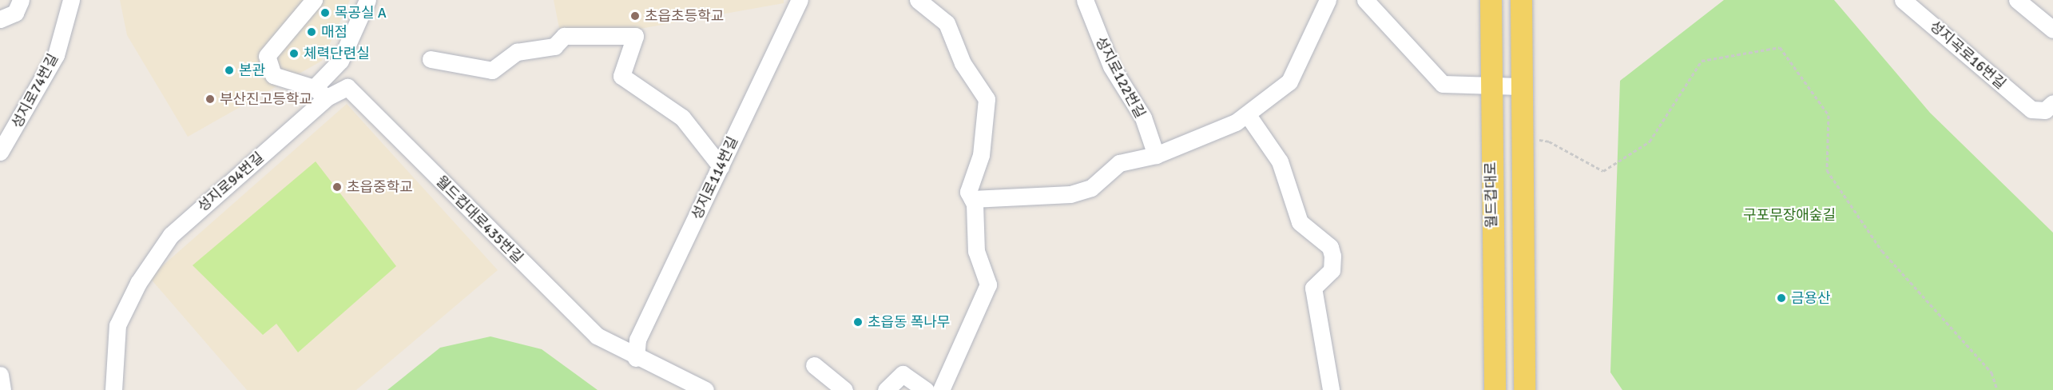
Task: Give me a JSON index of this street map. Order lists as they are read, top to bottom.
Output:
{
  "streets": {
    "main road": ["월드컵대로"],
    "street": [
      "성지곡로16번길",
      "성지로122번길",
      "성지로74번길",
      "성지로114번길",
      "성지로94번길",
      "월드컵대로435번길"
    ]
  },
  "crossings": [
    ["성지로114번길", "월드컵대로435번길"],
    ["성지로94번길", "월드컵대로435번길"]
  ],
  "parks": ["구포무장애숲길"],
  "places": [
    "목공실 A",
    "초읍초등학교",
    "매점",
    "체력단련실",
    "본관",
    "부산진고등학교",
    "초읍중학교",
    "금용산",
    "초읍동 폭나무"
  ]
}
